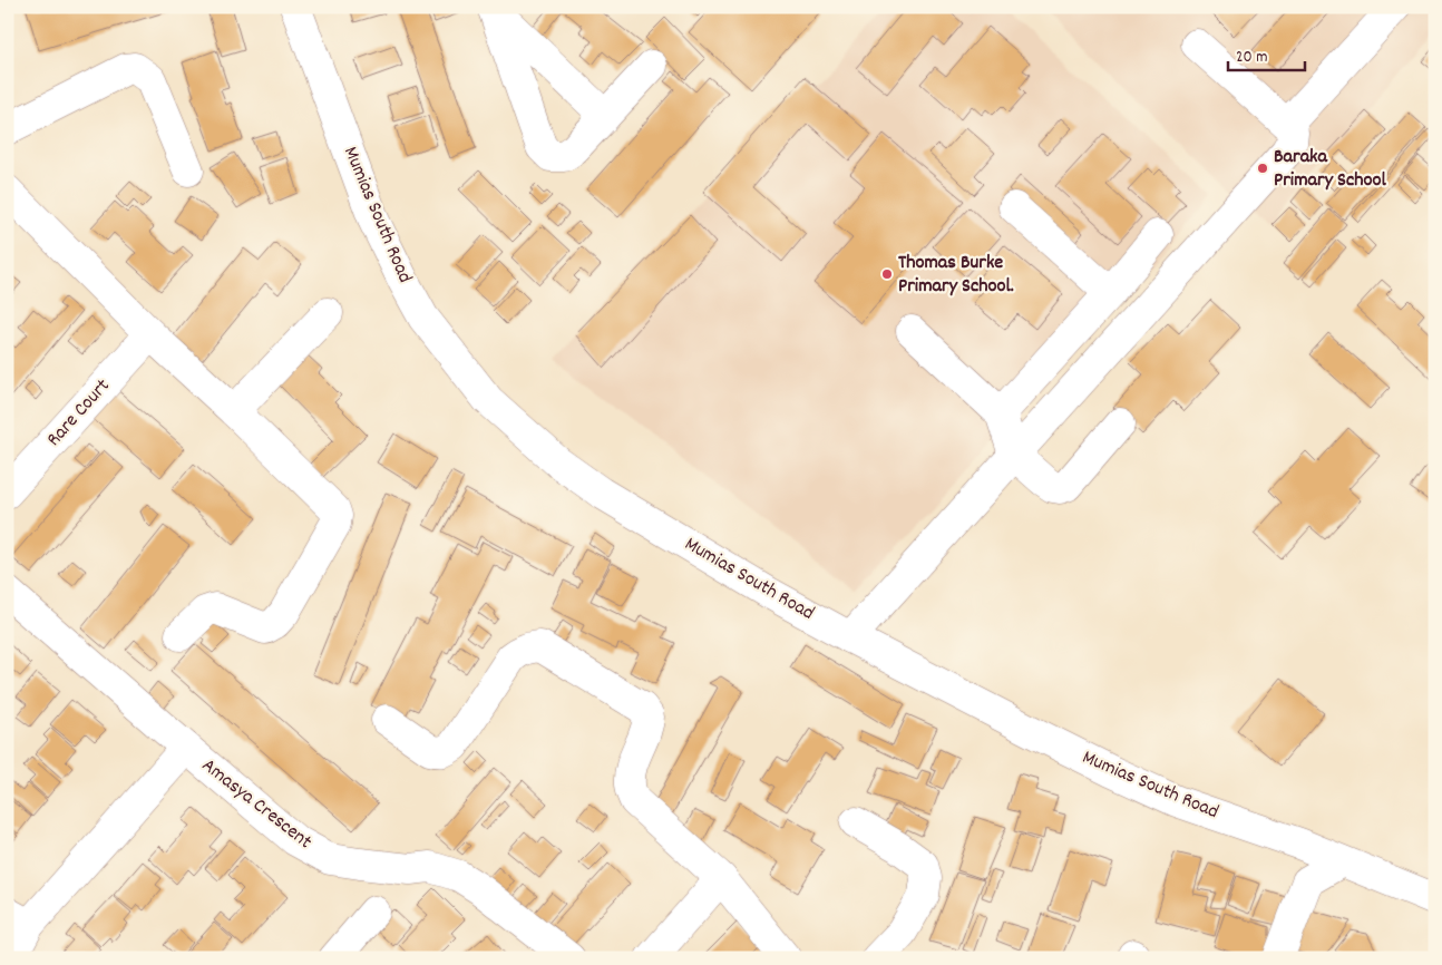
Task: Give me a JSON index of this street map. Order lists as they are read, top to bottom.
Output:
{
  "streets": {
    "street": ["Mumias South Road", "Rare Court", "Amasya Crescent"]
  },
  "places": ["Baraka Primary School", "Thomas Burke Primary School."],
  "scale_bar": "20 m"
}
